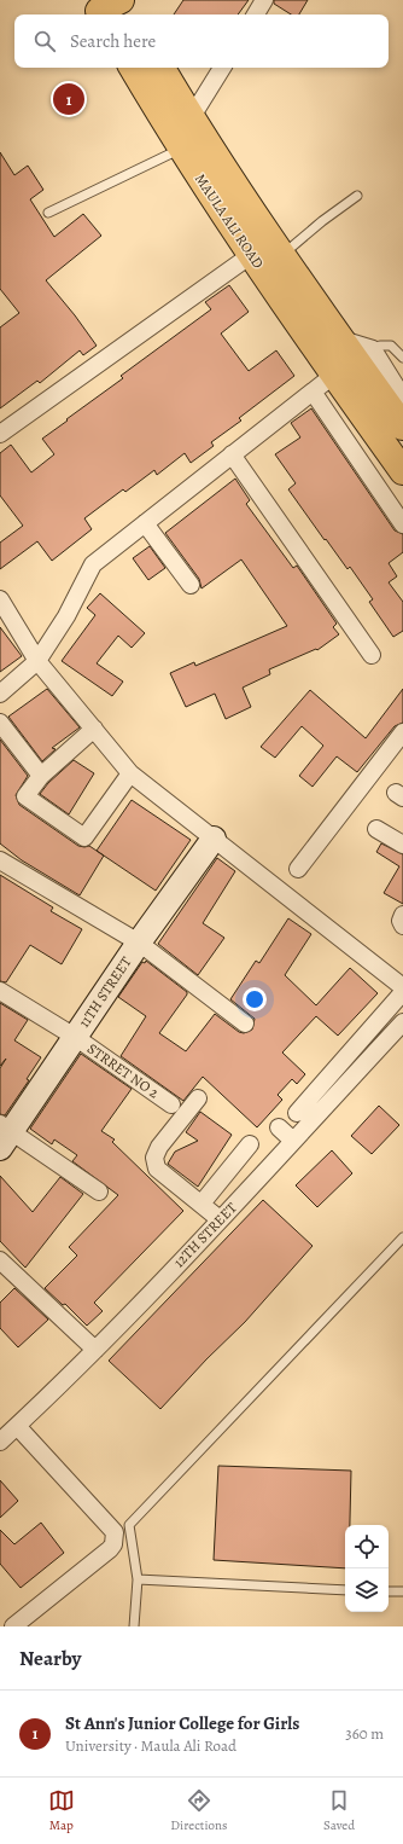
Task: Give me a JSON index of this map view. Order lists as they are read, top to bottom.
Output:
{
  "streets": {
    "main road": ["MAULA ALI ROAD"],
    "street": ["11TH STREET", "STRRET NO 2", "12TH STREET"]
  },
  "crossings": [
    ["11TH STREET", "STRRET NO 2"]
  ],
  "page": {
    "search": "Search here",
    "pins": "1",
    "heading": "Nearby",
    "list": [
      {
        "mark": "1",
        "name": "St Ann's Junior College for Girls",
        "note": "University · Maula Ali Road",
        "value": "360 m"
      }
    ],
    "nav": ["Map", "Directions", "Saved"]
  }
}
